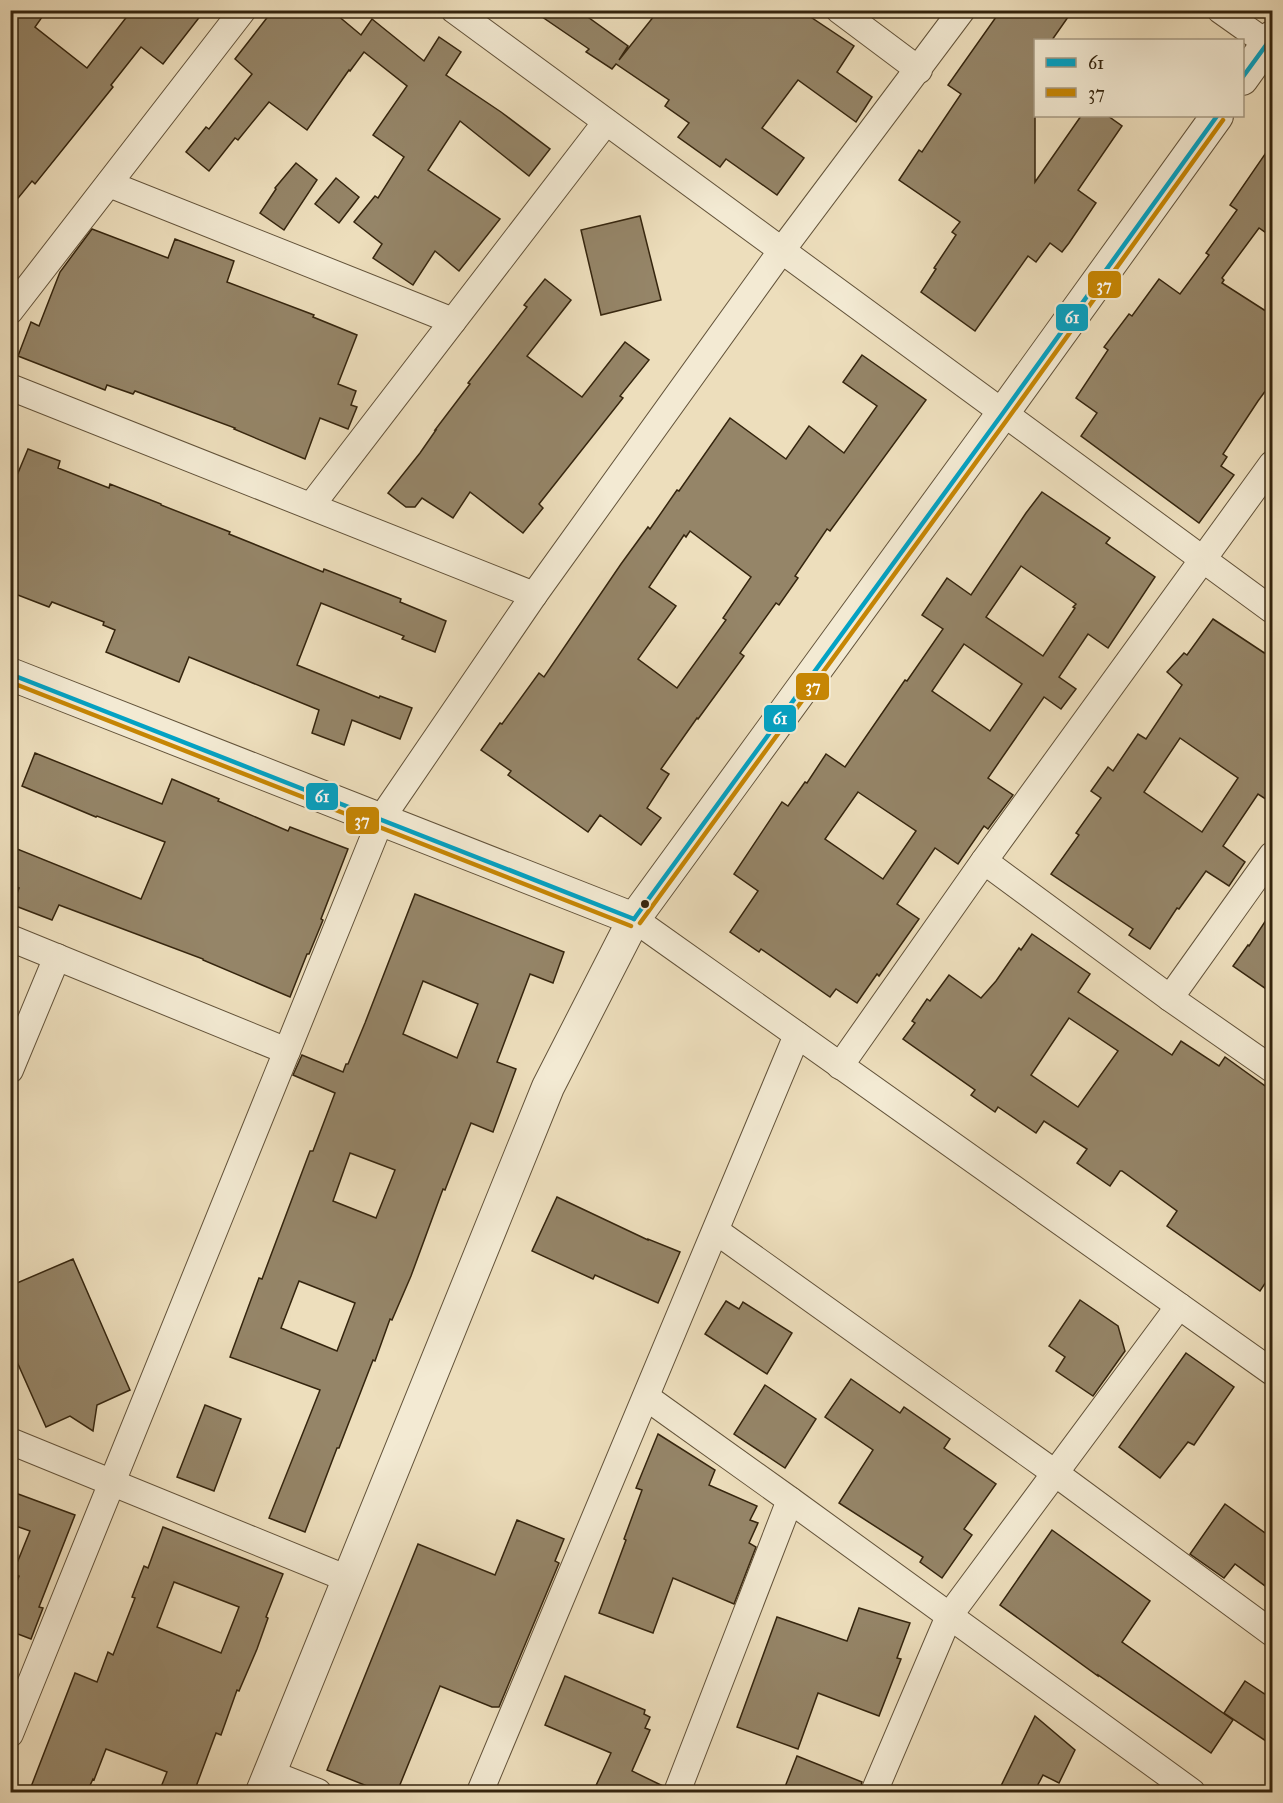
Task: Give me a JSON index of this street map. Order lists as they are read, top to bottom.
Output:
{
  "lines": ["transit line 61", "transit line 37"],
  "legend": ["61", "37"]
}
